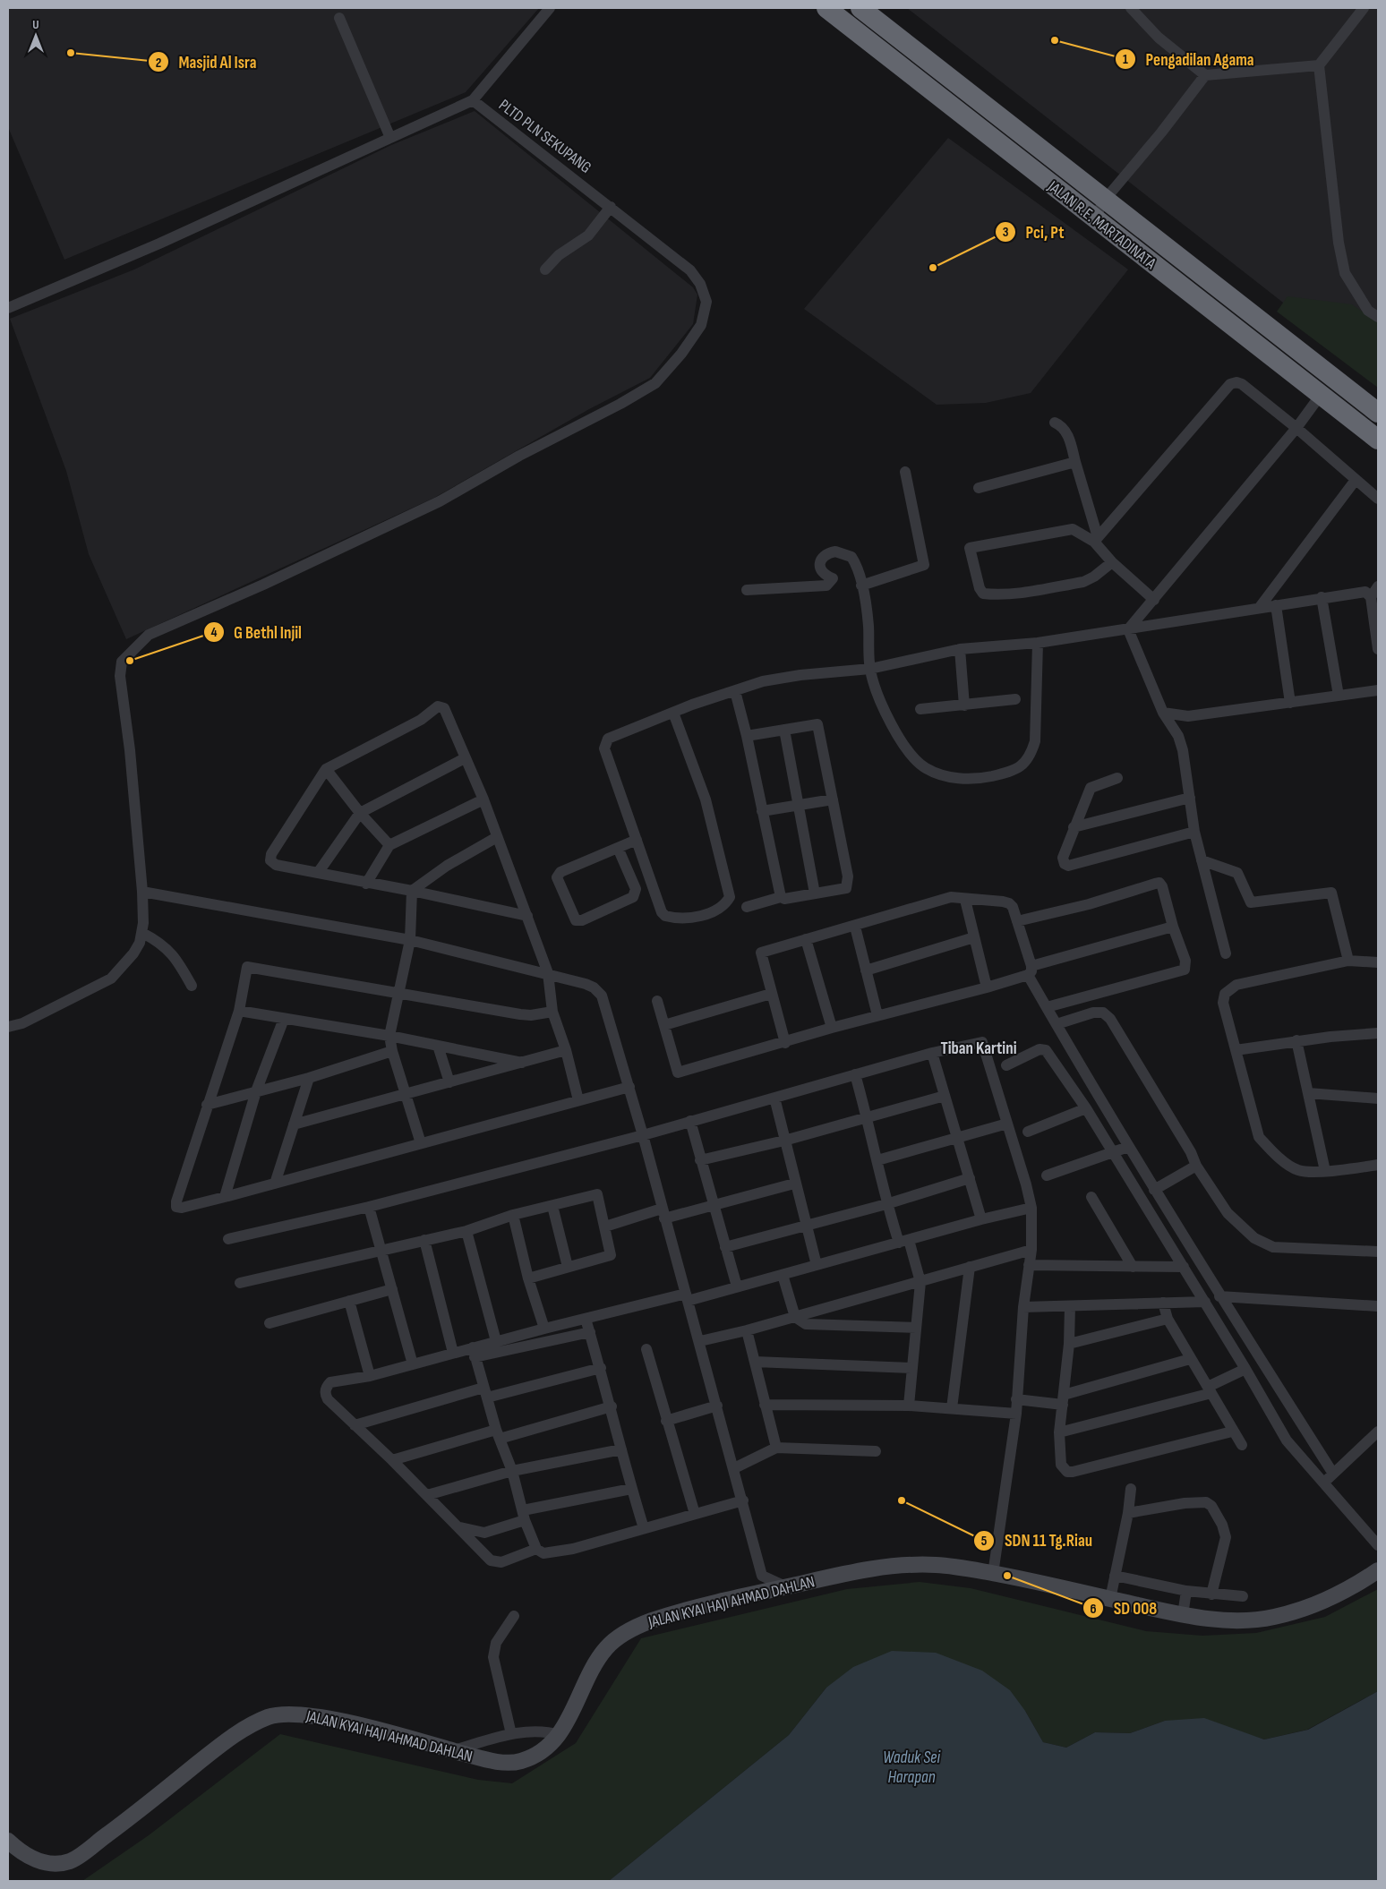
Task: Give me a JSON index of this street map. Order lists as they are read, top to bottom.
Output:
{
  "streets": {
    "highway": ["JALAN R.E. MARTADINATA"],
    "main road": ["JALAN KYAI HAJI AHMAD DAHLAN"],
    "street": ["PLTD PLN SEKUPANG"]
  },
  "districts": ["Tiban Kartini"],
  "water": ["Waduk Sei Harapan"],
  "places": [
    "Pengadilan Agama",
    "Masjid Al Isra",
    "Pci, Pt",
    "G Bethl Injil",
    "SDN 11 Tg.Riau",
    "SD 008"
  ],
  "north": "top"
}
